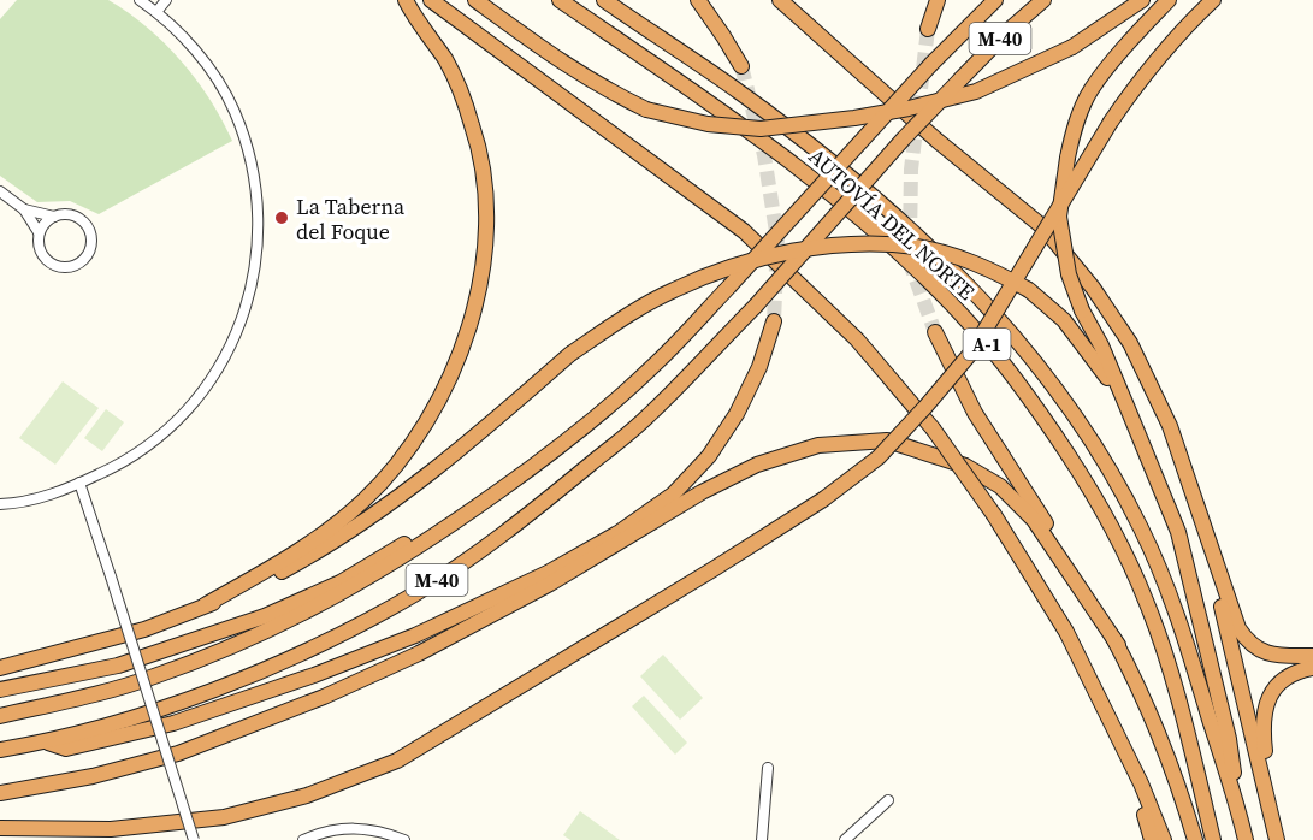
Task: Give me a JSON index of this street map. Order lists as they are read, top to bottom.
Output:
{
  "streets": {
    "highway": ["M-40", "AUTOVÍA DEL NORTE", "A-1"]
  },
  "places": ["La Taberna del Foque"]
}
